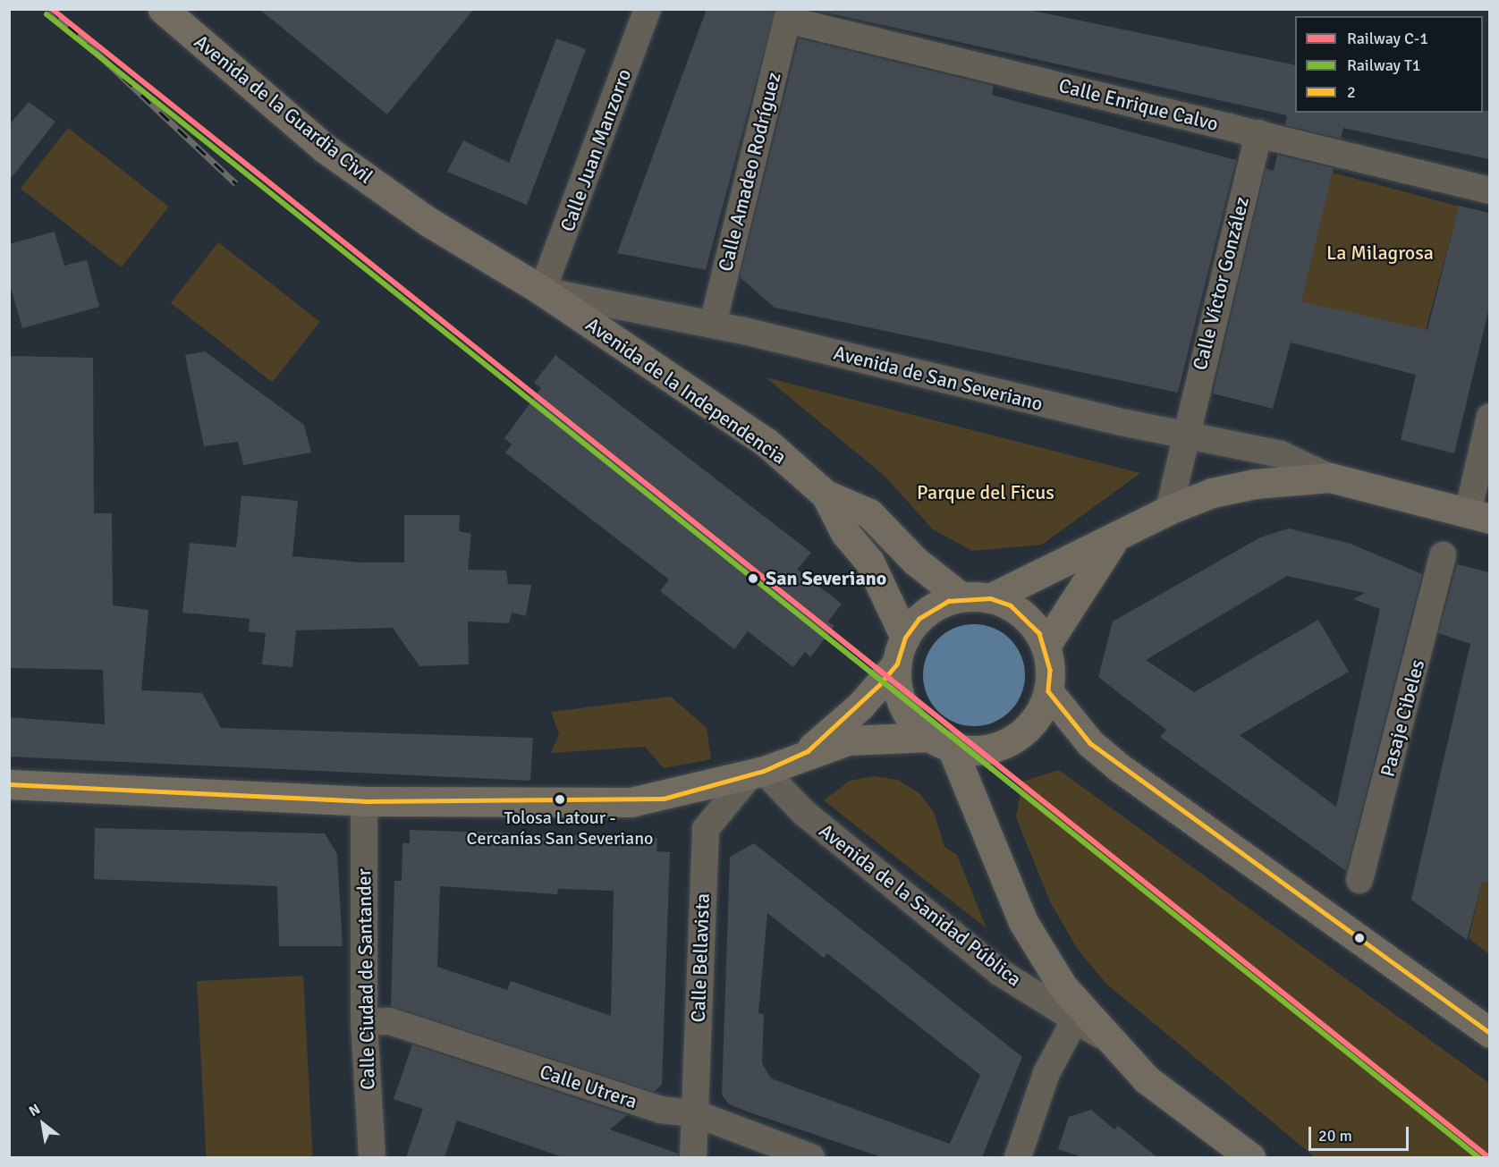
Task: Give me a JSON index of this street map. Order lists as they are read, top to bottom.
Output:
{
  "streets": {
    "main road": ["Avenida de la Guardia Civil", "Avenida de la Independencia", "Avenida de la Sanidad Pública"],
    "street": [
      "Calle Enrique Calvo",
      "Calle Juan Manzorro",
      "Calle Amadeo Rodríguez",
      "Calle Víctor González",
      "Avenida de San Severiano",
      "Pasaje Cibeles",
      "Calle Bellavista",
      "Calle Ciudad de Santander",
      "Calle Utrera"
    ]
  },
  "crossings": [
    ["Calle Enrique Calvo", "Calle Amadeo Rodríguez"],
    ["Calle Enrique Calvo", "Calle Víctor González"],
    ["Avenida de la Guardia Civil", "Calle Juan Manzorro"],
    ["Avenida de la Guardia Civil", "Avenida de San Severiano"],
    ["Avenida de la Guardia Civil", "Avenida de la Independencia"],
    ["Calle Juan Manzorro", "Avenida de San Severiano"],
    ["Calle Juan Manzorro", "Avenida de la Independencia"],
    ["Calle Amadeo Rodríguez", "Avenida de San Severiano"],
    ["Calle Víctor González", "Avenida de San Severiano"],
    ["Avenida de San Severiano", "Avenida de la Independencia"],
    ["Avenida de la Independencia", "Avenida de la Sanidad Pública"],
    ["Avenida de la Sanidad Pública", "Calle Bellavista"],
    ["Calle Bellavista", "Calle Utrera"],
    ["Calle Ciudad de Santander", "Calle Utrera"]
  ],
  "parks": ["La Milagrosa", "Parque del Ficus"],
  "places": ["San Severiano", "Tolosa Latour - Cercanías San Severiano"],
  "lines": ["rail line C-1", "rail line T1", "transit line 2"],
  "legend": ["Railway C-1", "Railway T1", "2"],
  "scale_bar": "20 m",
  "north": "top left"
}
